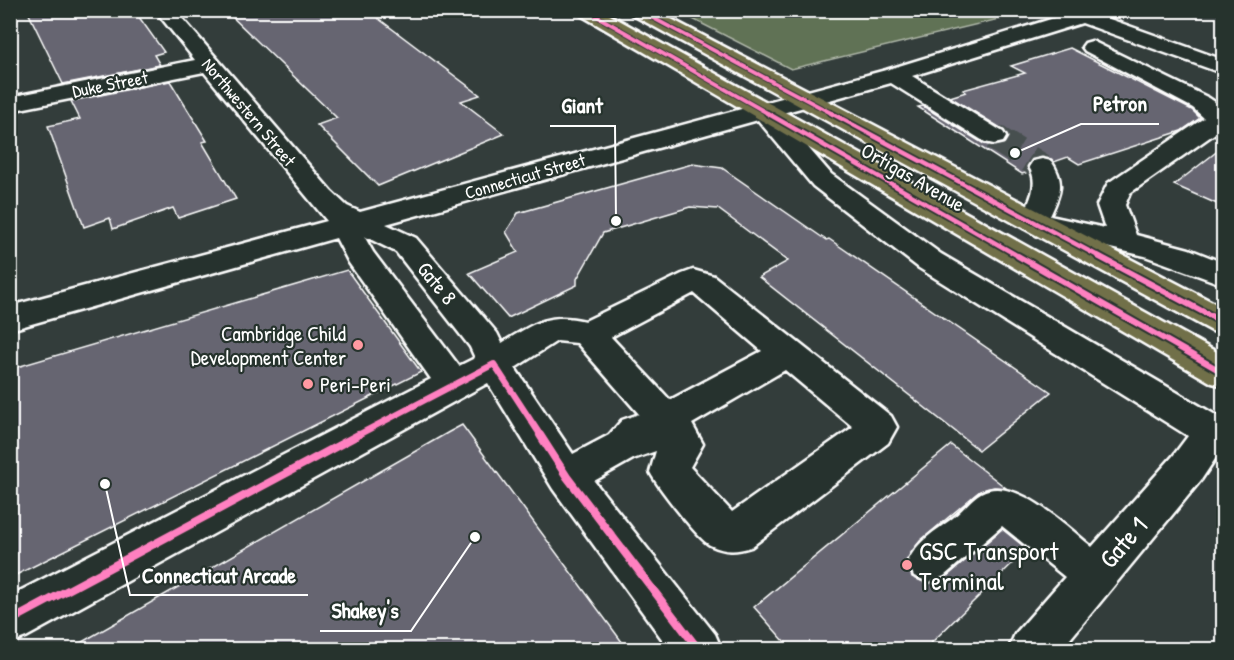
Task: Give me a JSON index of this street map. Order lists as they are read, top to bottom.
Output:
{
  "streets": {
    "main road": ["Ortigas Avenue"],
    "street": [
      "Duke Street",
      "Northwestern Street",
      "Connecticut Street",
      "Gate 8",
      "Gate 1"
    ]
  },
  "crossings": [
    ["Duke Street", "Northwestern Street"],
    ["Northwestern Street", "Connecticut Street"],
    ["Northwestern Street", "Gate 8"],
    ["Connecticut Street", "Ortigas Avenue"],
    ["Connecticut Street", "Gate 8"]
  ],
  "places": [
    "Petron",
    "Giant",
    "Cambridge Child Development Center",
    "Peri-Peri",
    "Connecticut Arcade",
    "Shakey's",
    "GSC Transport Terminal"
  ]
}
